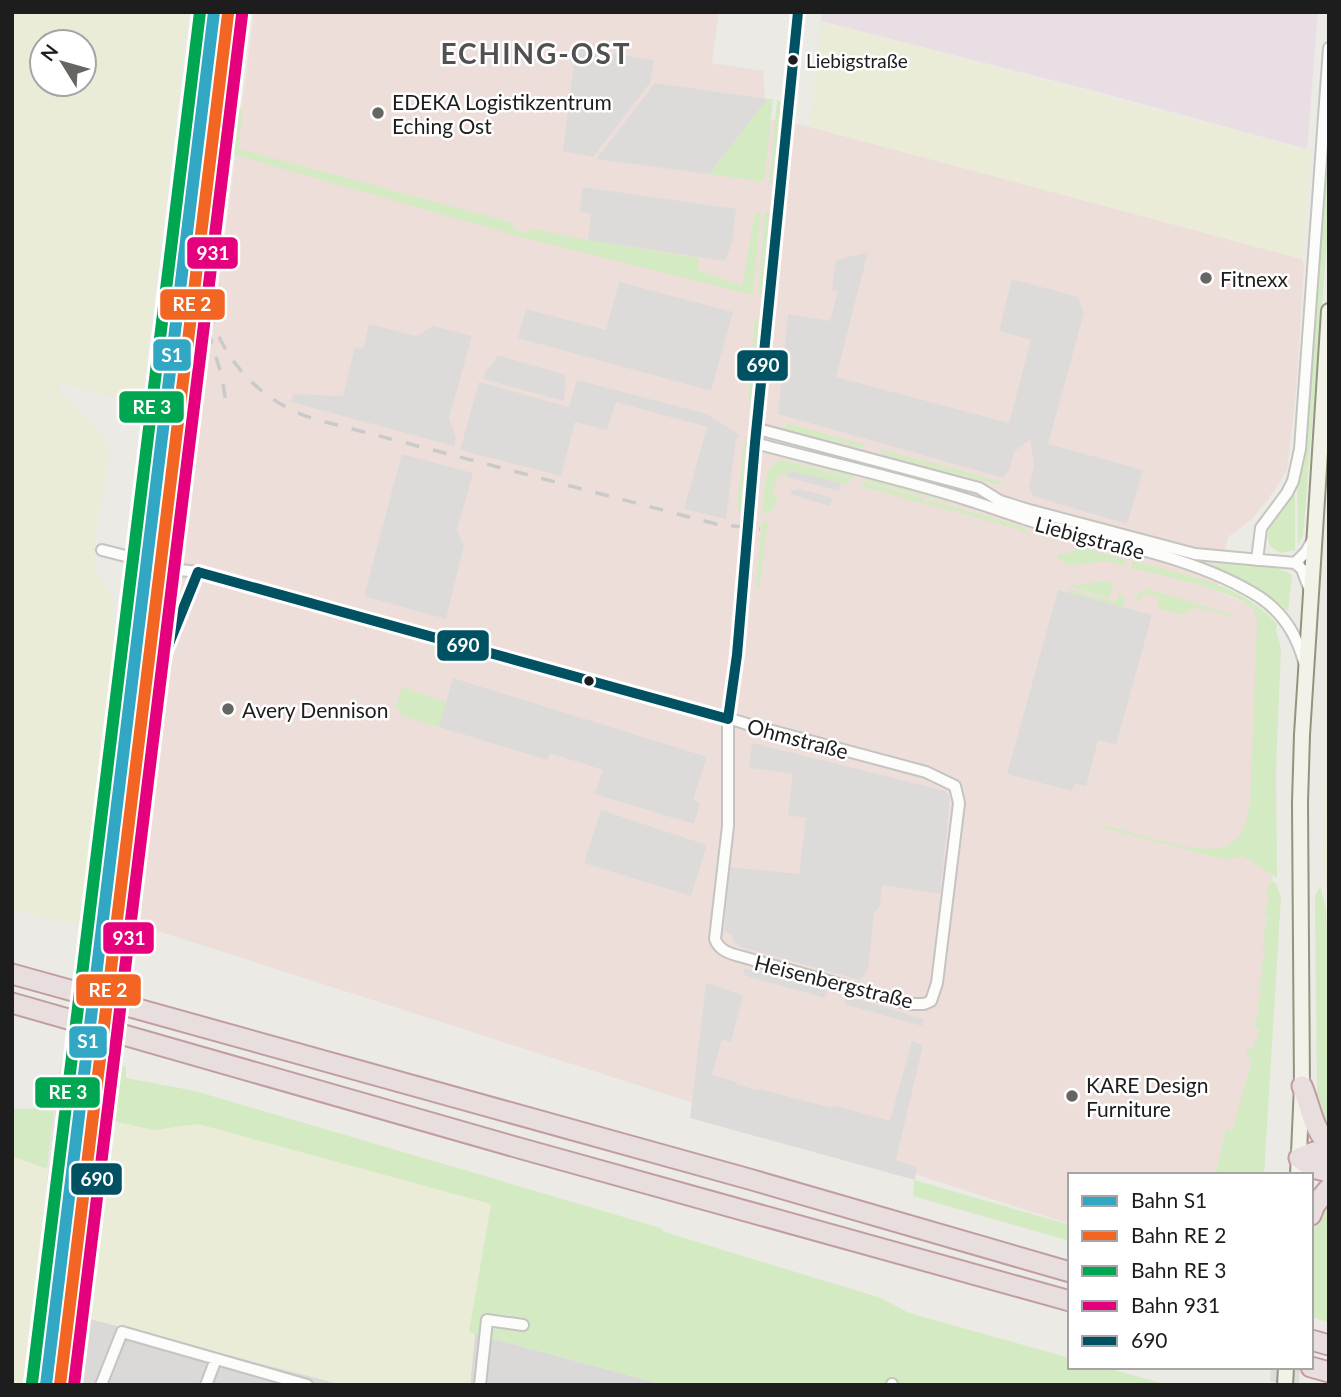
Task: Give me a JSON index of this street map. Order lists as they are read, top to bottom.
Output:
{
  "streets": {
    "street": ["Liebigstraße", "Ohmstraße", "Heisenbergstraße"]
  },
  "crossings": [
    ["Ohmstraße", "Heisenbergstraße"]
  ],
  "districts": ["ECHING-OST"],
  "places": [
    "Liebigstraße",
    "EDEKA Logistikzentrum Eching Ost",
    "Fitnexx",
    "Avery Dennison",
    "KARE Design Furniture"
  ],
  "lines": ["rail line S1", "transit line 690", "rail line 931"],
  "legend": [
    "Bahn S1",
    "Bahn RE 2",
    "Bahn RE 3",
    "Bahn 931",
    "690"
  ],
  "north": "top left"
}
